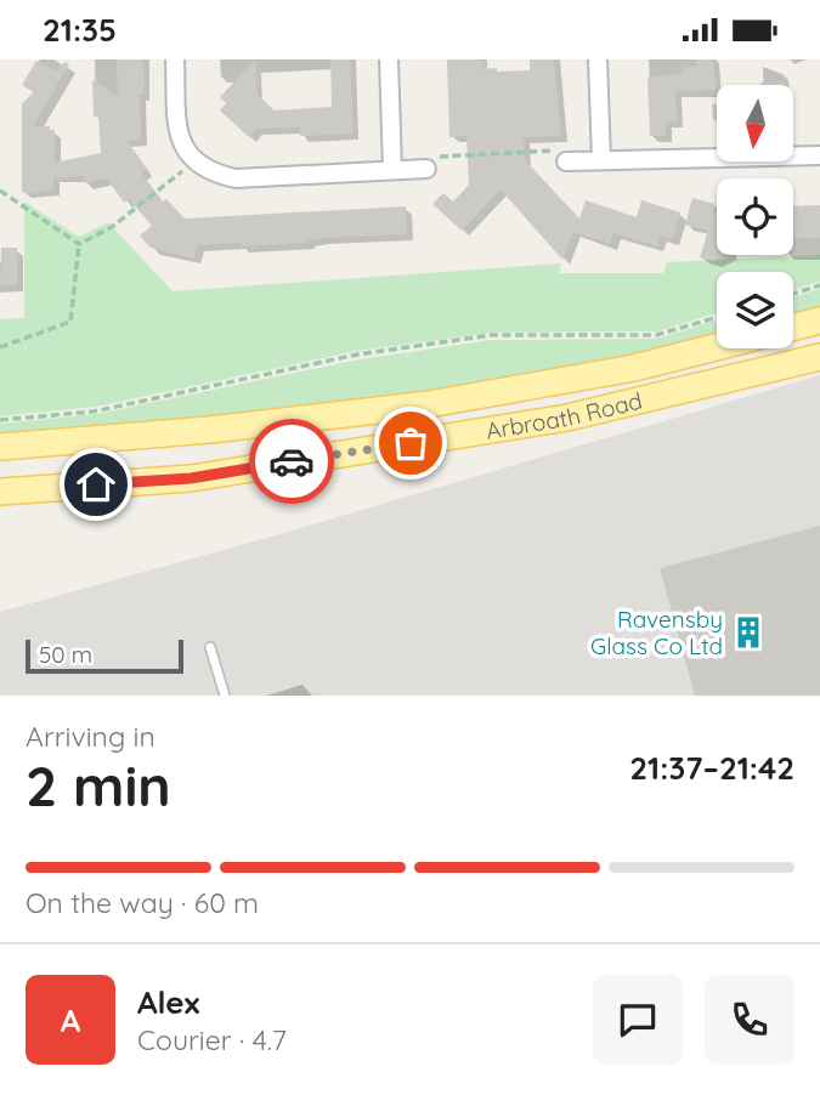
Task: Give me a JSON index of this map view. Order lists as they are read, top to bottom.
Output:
{
  "streets": {
    "main road": ["Arbroath Road"]
  },
  "places": {
    "building": ["Ravensby Glass Co Ltd"]
  },
  "scale_bar": "50 m",
  "north": "bottom",
  "page": {
    "status": "21:35",
    "scale": "50 m",
    "heading": ["2 min", "Arriving in", "21:37–21:42"],
    "panel": ["Alex", "Courier · 4.7"],
    "bar": "On the way · 60 m",
    "round": "A"
  }
}
